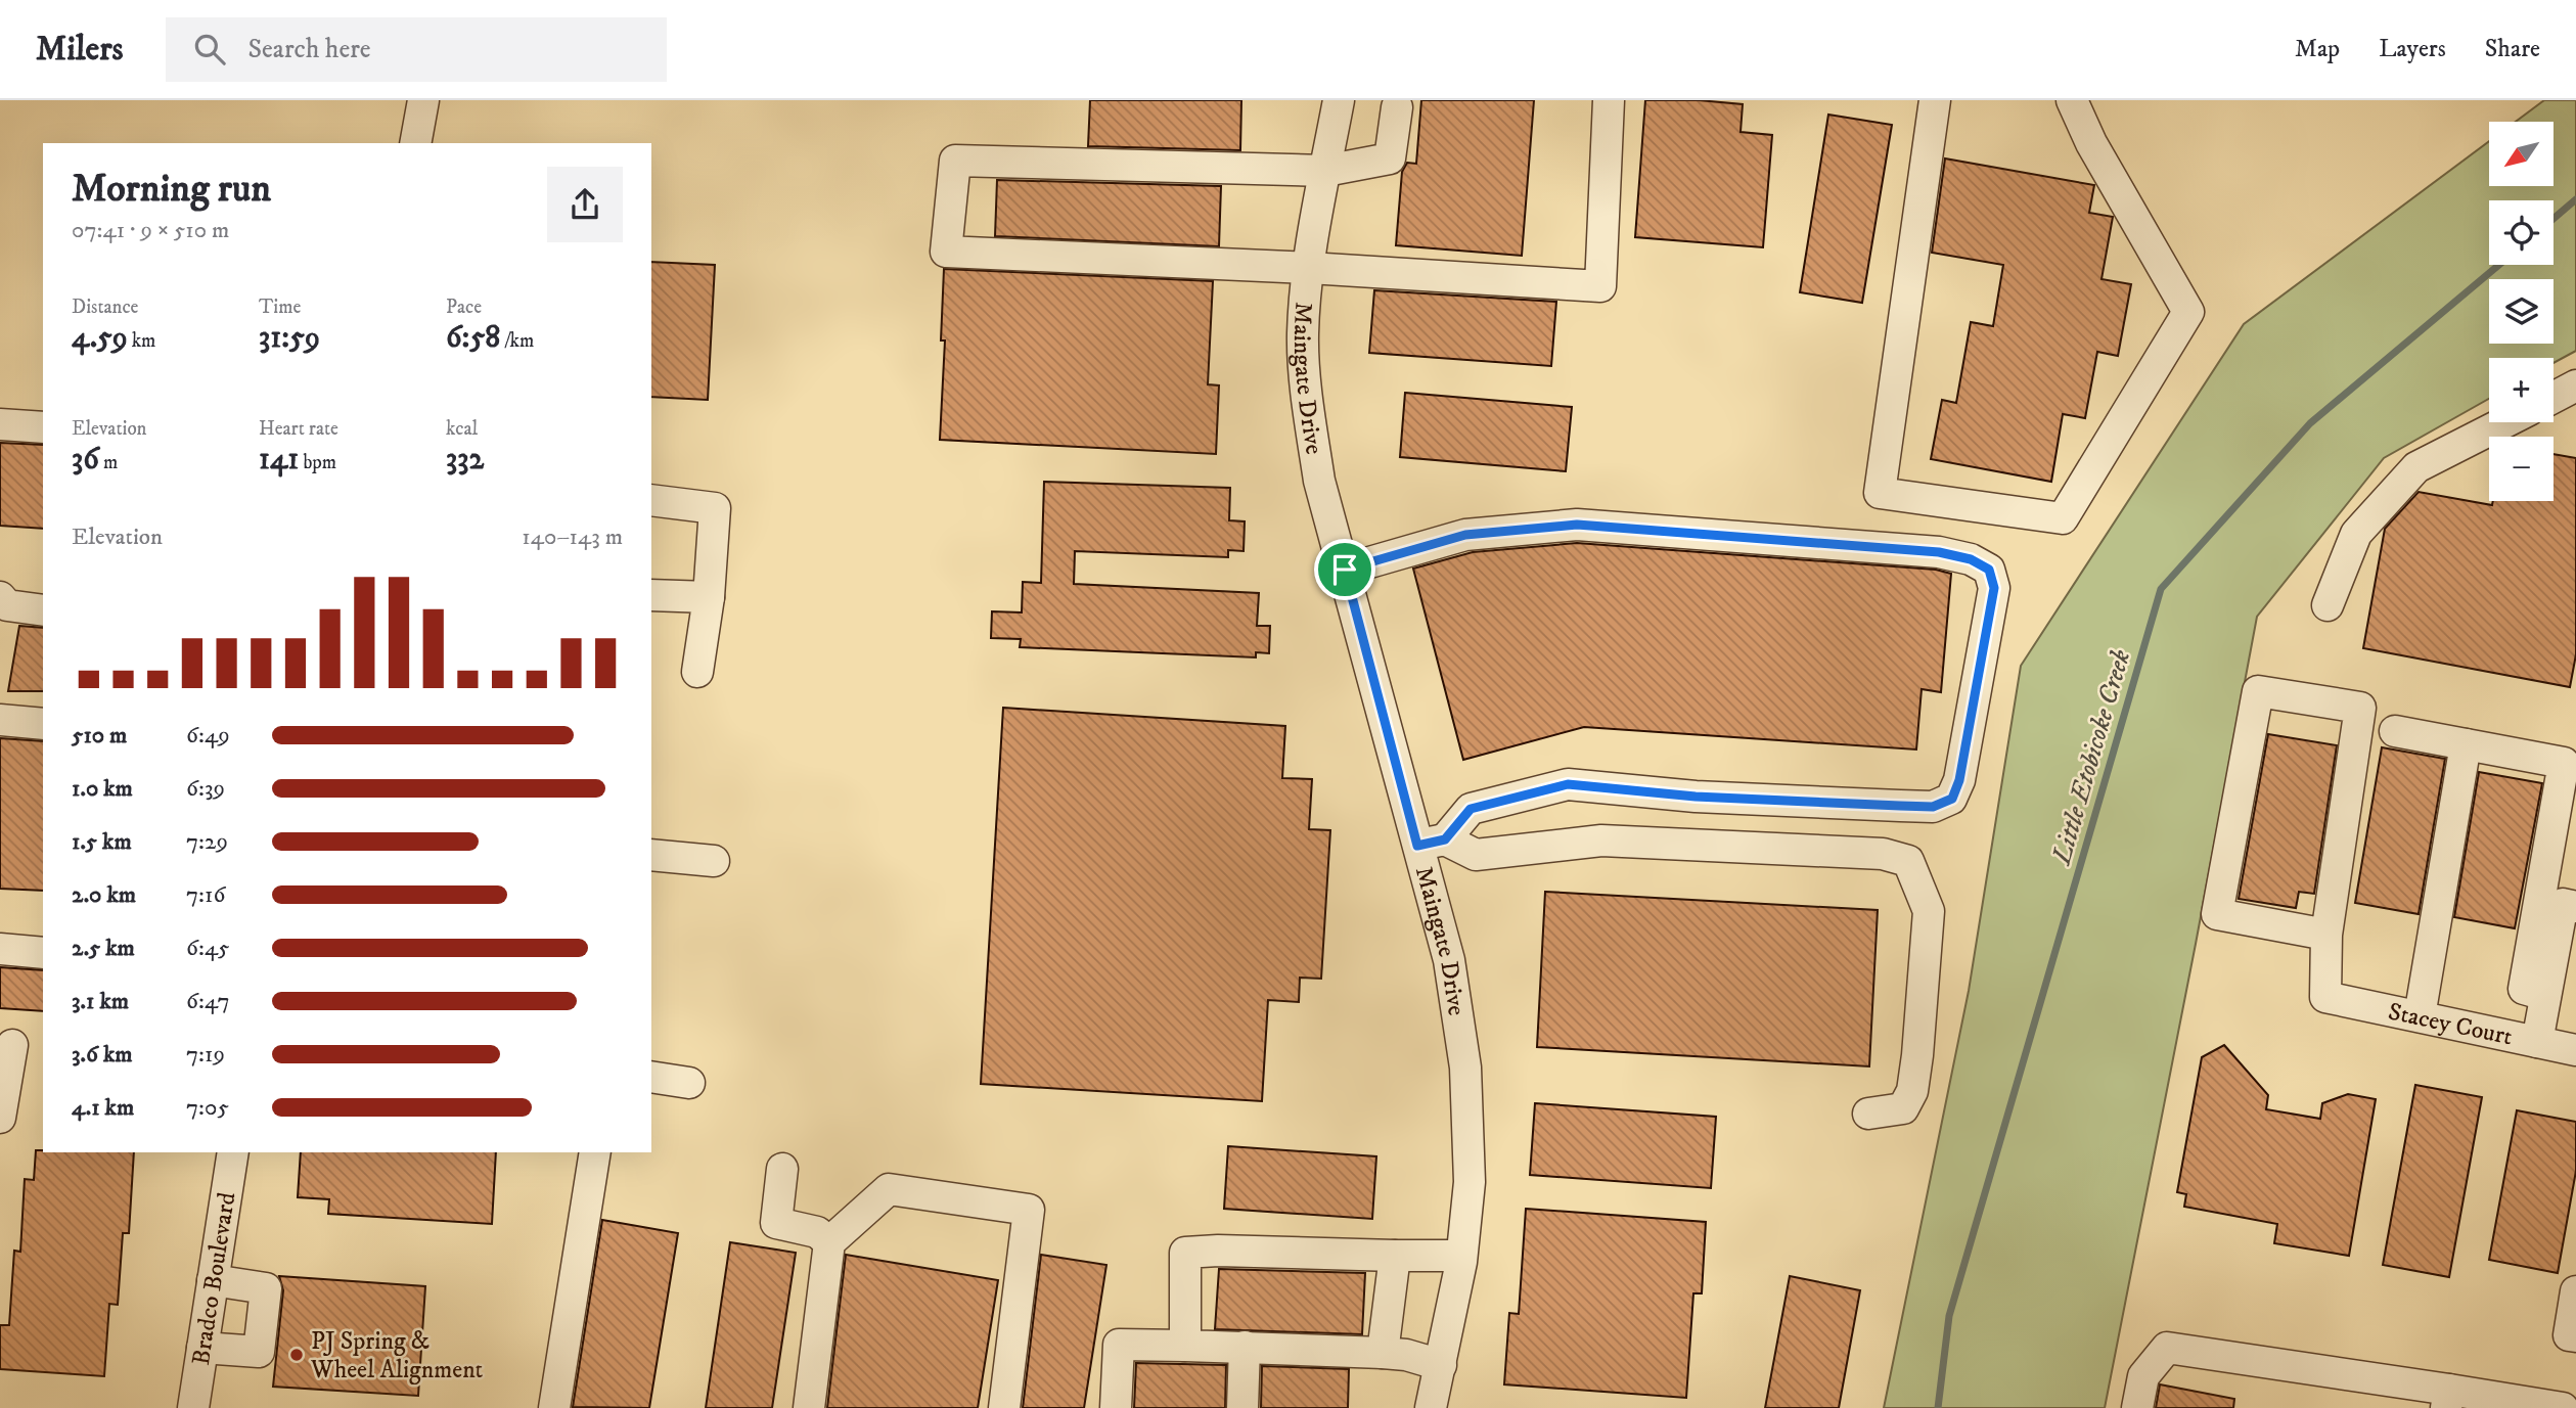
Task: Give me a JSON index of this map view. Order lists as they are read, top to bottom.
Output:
{
  "streets": {
    "street": ["Maingate Drive", "Stacey Court", "Bradco Boulevard"]
  },
  "water": ["Little Etobicoke Creek"],
  "places": ["PJ Spring & Wheel Alignment"],
  "north": "bottom left",
  "page": {
    "header": "Milers",
    "search": "Search here",
    "nav": ["Map", "Layers", "Share"],
    "map_buttons": ["+", "−"],
    "heading": ["Morning run", "07:41 · 9 × 510 m"],
    "stats": [
      ["Distance", "4.59 km"],
      ["Time", "31:59"],
      ["Pace", "6:58 /km"],
      ["Elevation", "36 m"],
      ["Heart rate", "141 bpm"],
      ["kcal", "332"]
    ],
    "chart": ["Elevation", "140–143 m"],
    "list": [
      {
        "name": "510 m",
        "note": "6:49"
      },
      {
        "name": "1.0 km",
        "note": "6:39"
      },
      {
        "name": "1.5 km",
        "note": "7:29"
      },
      {
        "name": "2.0 km",
        "note": "7:16"
      },
      {
        "name": "2.5 km",
        "note": "6:45"
      },
      {
        "name": "3.1 km",
        "note": "6:47"
      },
      {
        "name": "3.6 km",
        "note": "7:19"
      },
      {
        "name": "4.1 km",
        "note": "7:05"
      }
    ]
  }
}
